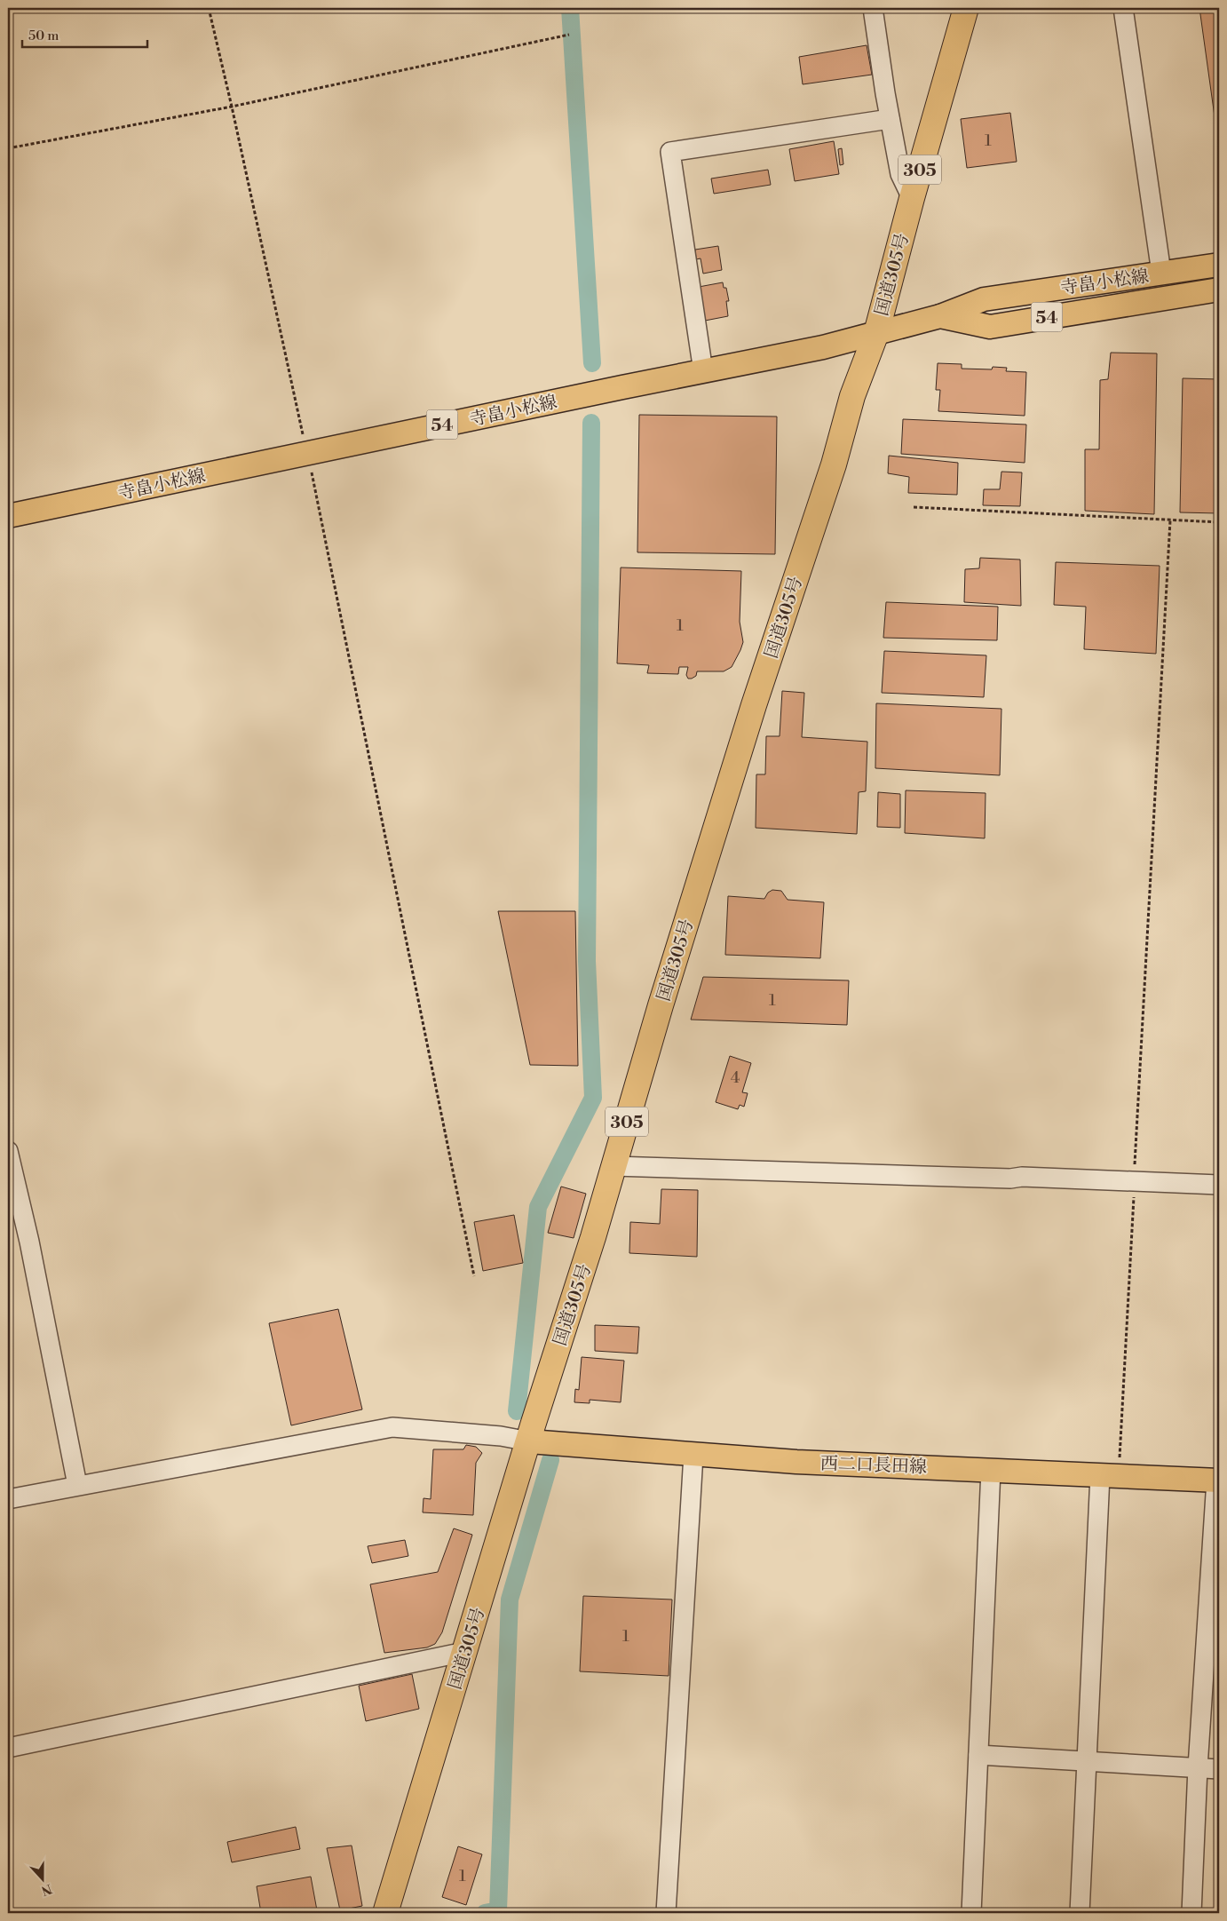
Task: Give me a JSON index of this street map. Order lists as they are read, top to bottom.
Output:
{
  "streets": {
    "highway": ["305", "国道305号"],
    "main road": ["寺畠小松線", "54", "西二口長田線"]
  },
  "crossings": [
    ["国道305号", "寺畠小松線"],
    ["国道305号", "西二口長田線"]
  ],
  "house_numbers": [
    "1",
    "1",
    "1",
    "4",
    "1",
    "1"
  ],
  "scale_bar": "50 m",
  "north": "bottom"
}
